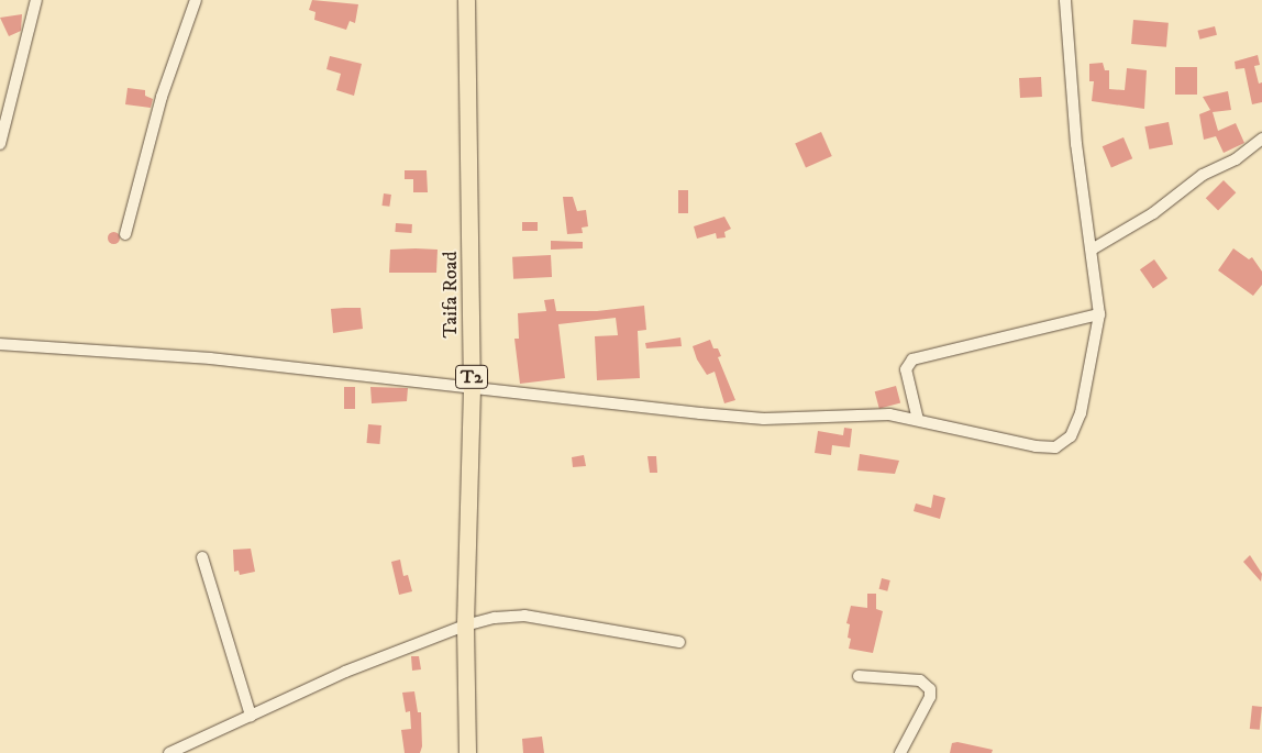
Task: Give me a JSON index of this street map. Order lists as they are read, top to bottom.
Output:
{
  "streets": {
    "highway": ["Taifa Road", "T2"]
  }
}
